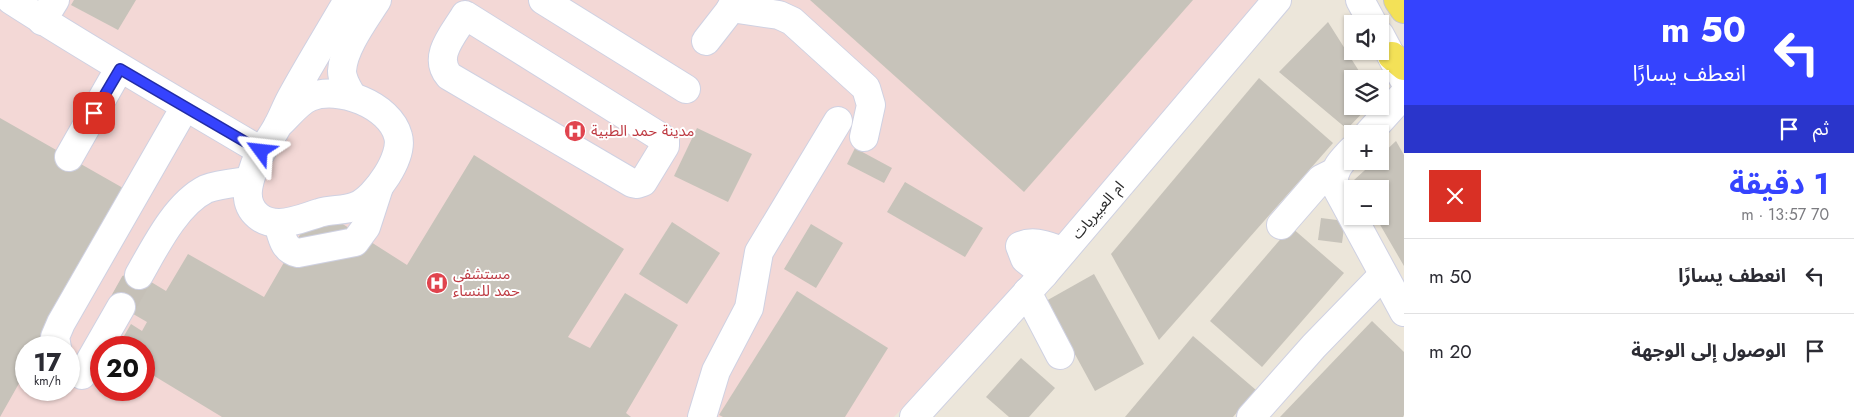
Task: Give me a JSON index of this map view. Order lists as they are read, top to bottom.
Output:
{
  "streets": {
    "street": ["ام العبيريات"]
  },
  "places": {
    "hospital": ["مدينة حمد الطبية", "مستشفى حمد للنساء"]
  },
  "page": {
    "turn": ["50 m", "انعطف يسارًا"],
    "map_buttons": ["+", "−"],
    "then": "ثم",
    "heading": ["1 دقيقة", "70 m · 13:57"],
    "list": [
      {
        "name": "انعطف يسارًا",
        "value": "50 m"
      },
      {
        "name": "الوصول إلى الوجهة",
        "value": "20 m"
      }
    ],
    "speed": "17 km/h",
    "limit": "20"
  }
}
